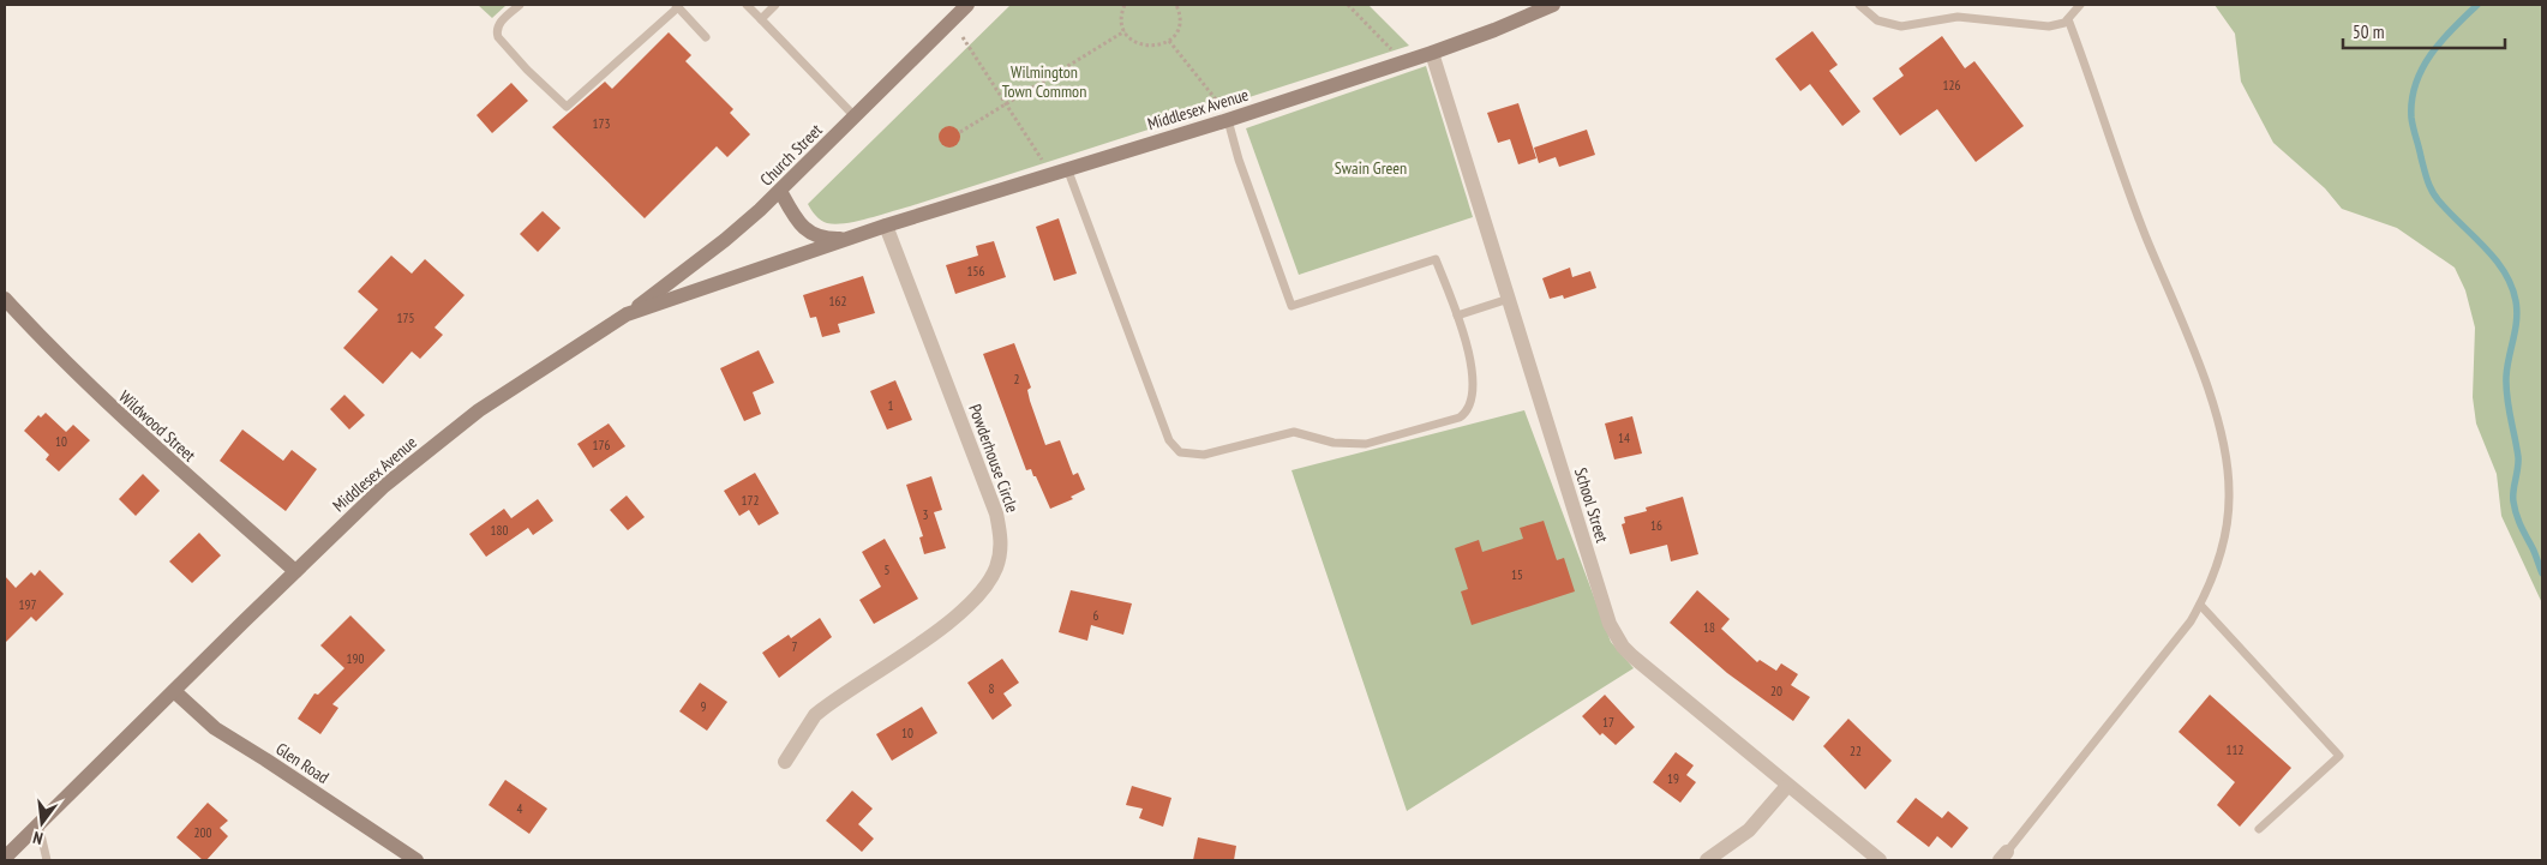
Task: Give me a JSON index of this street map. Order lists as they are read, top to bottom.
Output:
{
  "streets": {
    "street": [
      "Middlesex Avenue",
      "Church Street",
      "Wildwood Street",
      "Powderhouse Circle",
      "School Street",
      "Glen Road"
    ]
  },
  "crossings": [
    ["Middlesex Avenue", "Church Street"],
    ["Middlesex Avenue", "Wildwood Street"],
    ["Middlesex Avenue", "Powderhouse Circle"],
    ["Middlesex Avenue", "School Street"],
    ["Middlesex Avenue", "Glen Road"]
  ],
  "parks": ["Wilmington Town Common", "Swain Green"],
  "house_numbers": [
    "126",
    "173",
    "156",
    "162",
    "175",
    "2",
    "1",
    "14",
    "10",
    "176",
    "172",
    "3",
    "16",
    "180",
    "5",
    "15",
    "197",
    "6",
    "18",
    "7",
    "190",
    "8",
    "20",
    "9",
    "17",
    "10",
    "112",
    "22",
    "19",
    "4",
    "200"
  ],
  "scale_bar": "50 m",
  "north": "bottom"
}
